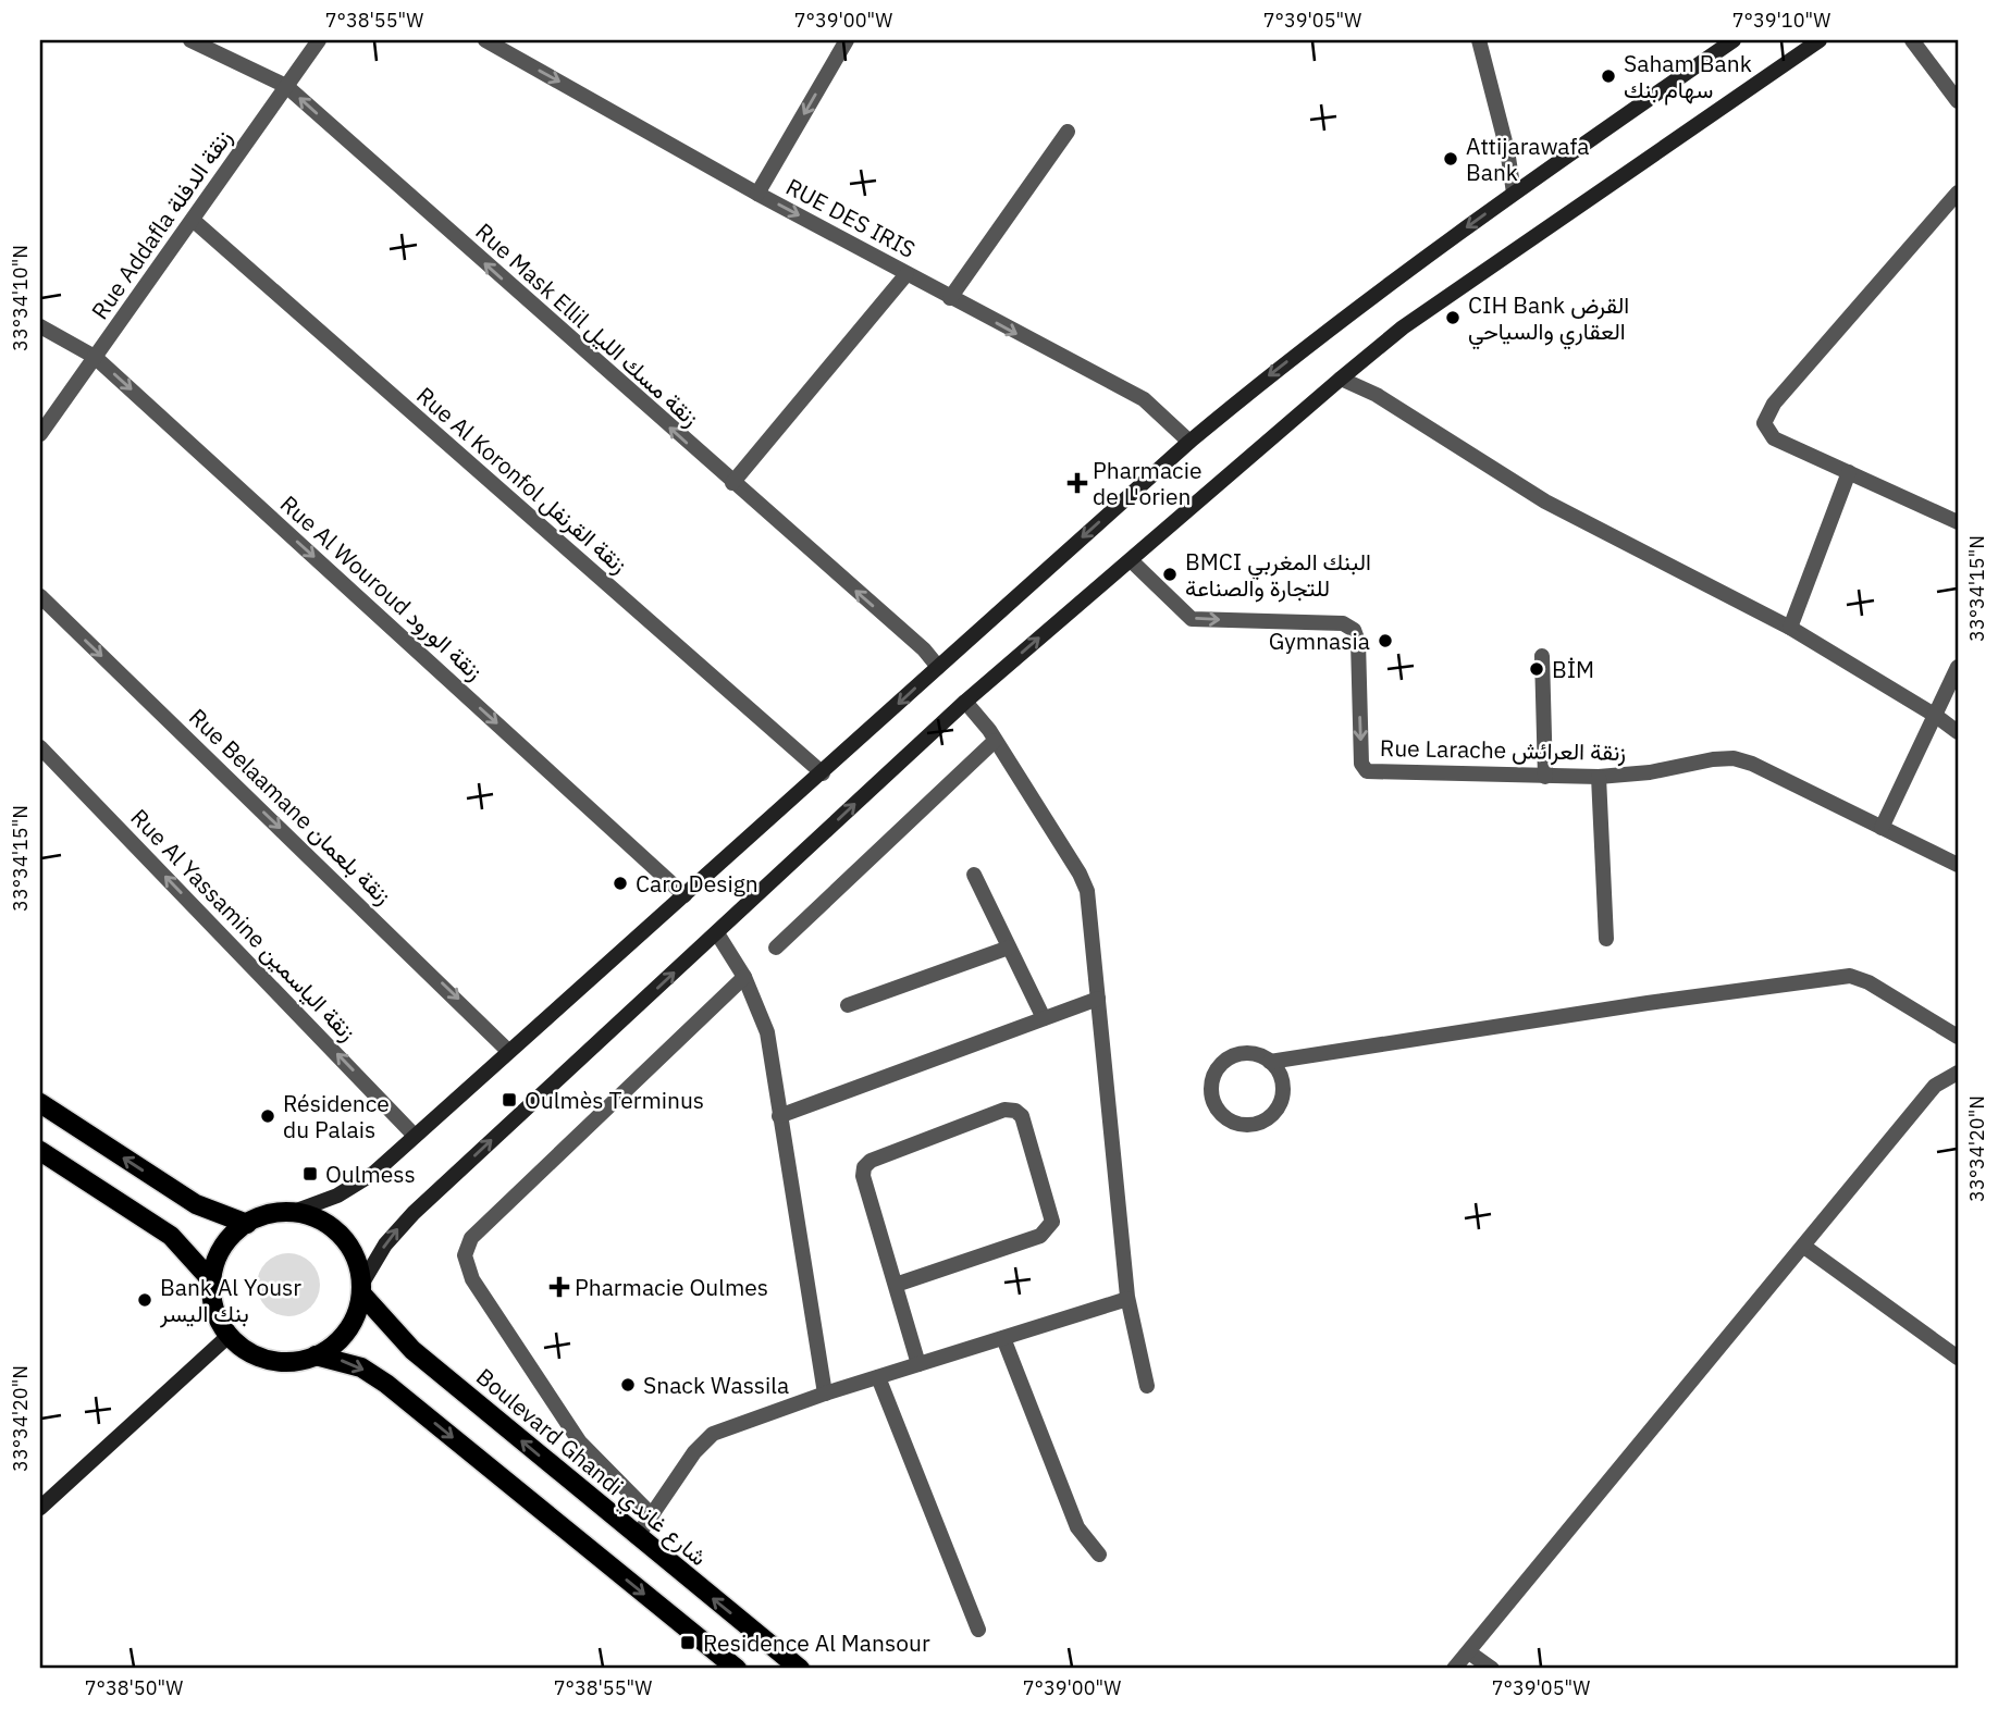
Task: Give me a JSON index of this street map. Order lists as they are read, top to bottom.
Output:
{
  "streets": {
    "main road": ["Boulevard Ghandi شارع غاندي"],
    "street": [
      "RUE DES IRIS",
      "Rue Addafla زنقة الدفلة",
      "Rue Mask Ellil زنقة مسك الليل",
      "Rue Al Koronfol زنقة القرنفل",
      "Rue Al Wouroud زنقة الورود",
      "Rue Larache زنقة العرائش",
      "Rue Belaamane زنقة بلعمان",
      "Rue Al Yassamine زنقة الياسمين"
    ]
  },
  "crossings": [
    ["Rue Addafla زنقة الدفلة", "Rue Mask Ellil زنقة مسك الليل"],
    ["Rue Addafla زنقة الدفلة", "Rue Al Koronfol زنقة القرنفل"],
    ["Rue Addafla زنقة الدفلة", "Rue Al Wouroud زنقة الورود"]
  ],
  "one_way": [
    "RUE DES IRIS",
    "Rue Mask Ellil زنقة مسك الليل",
    "Rue Al Wouroud زنقة الورود",
    "Rue Larache زنقة العرائش",
    "Rue Belaamane زنقة بلعمان",
    "Rue Al Yassamine زنقة الياسمين"
  ],
  "places": {
    "other": [
      "Saham Bank سهام بنك",
      "Attijarawafa Bank",
      "CIH Bank القرض العقاري والسياحي",
      "BMCI البنك المغربي للتجارة والصناعة",
      "Gymnasia",
      "BİM",
      "Caro Design",
      "Résidence du Palais",
      "Bank Al Yousr بنك اليسر",
      "Snack Wassila"
    ],
    "health": ["Pharmacie de L'orien", "Pharmacie Oulmes"],
    "transit": ["Oulmès Terminus", "Oulmess", "Residence Al Mansour"]
  },
  "coordinates": [
    "7°38'55\"W",
    "7°39'00\"W",
    "7°39'05\"W",
    "7°39'10\"W",
    "33°34'10\"N",
    "33°34'15\"N",
    "33°34'20\"N",
    "7°38'50\"W"
  ]
}
